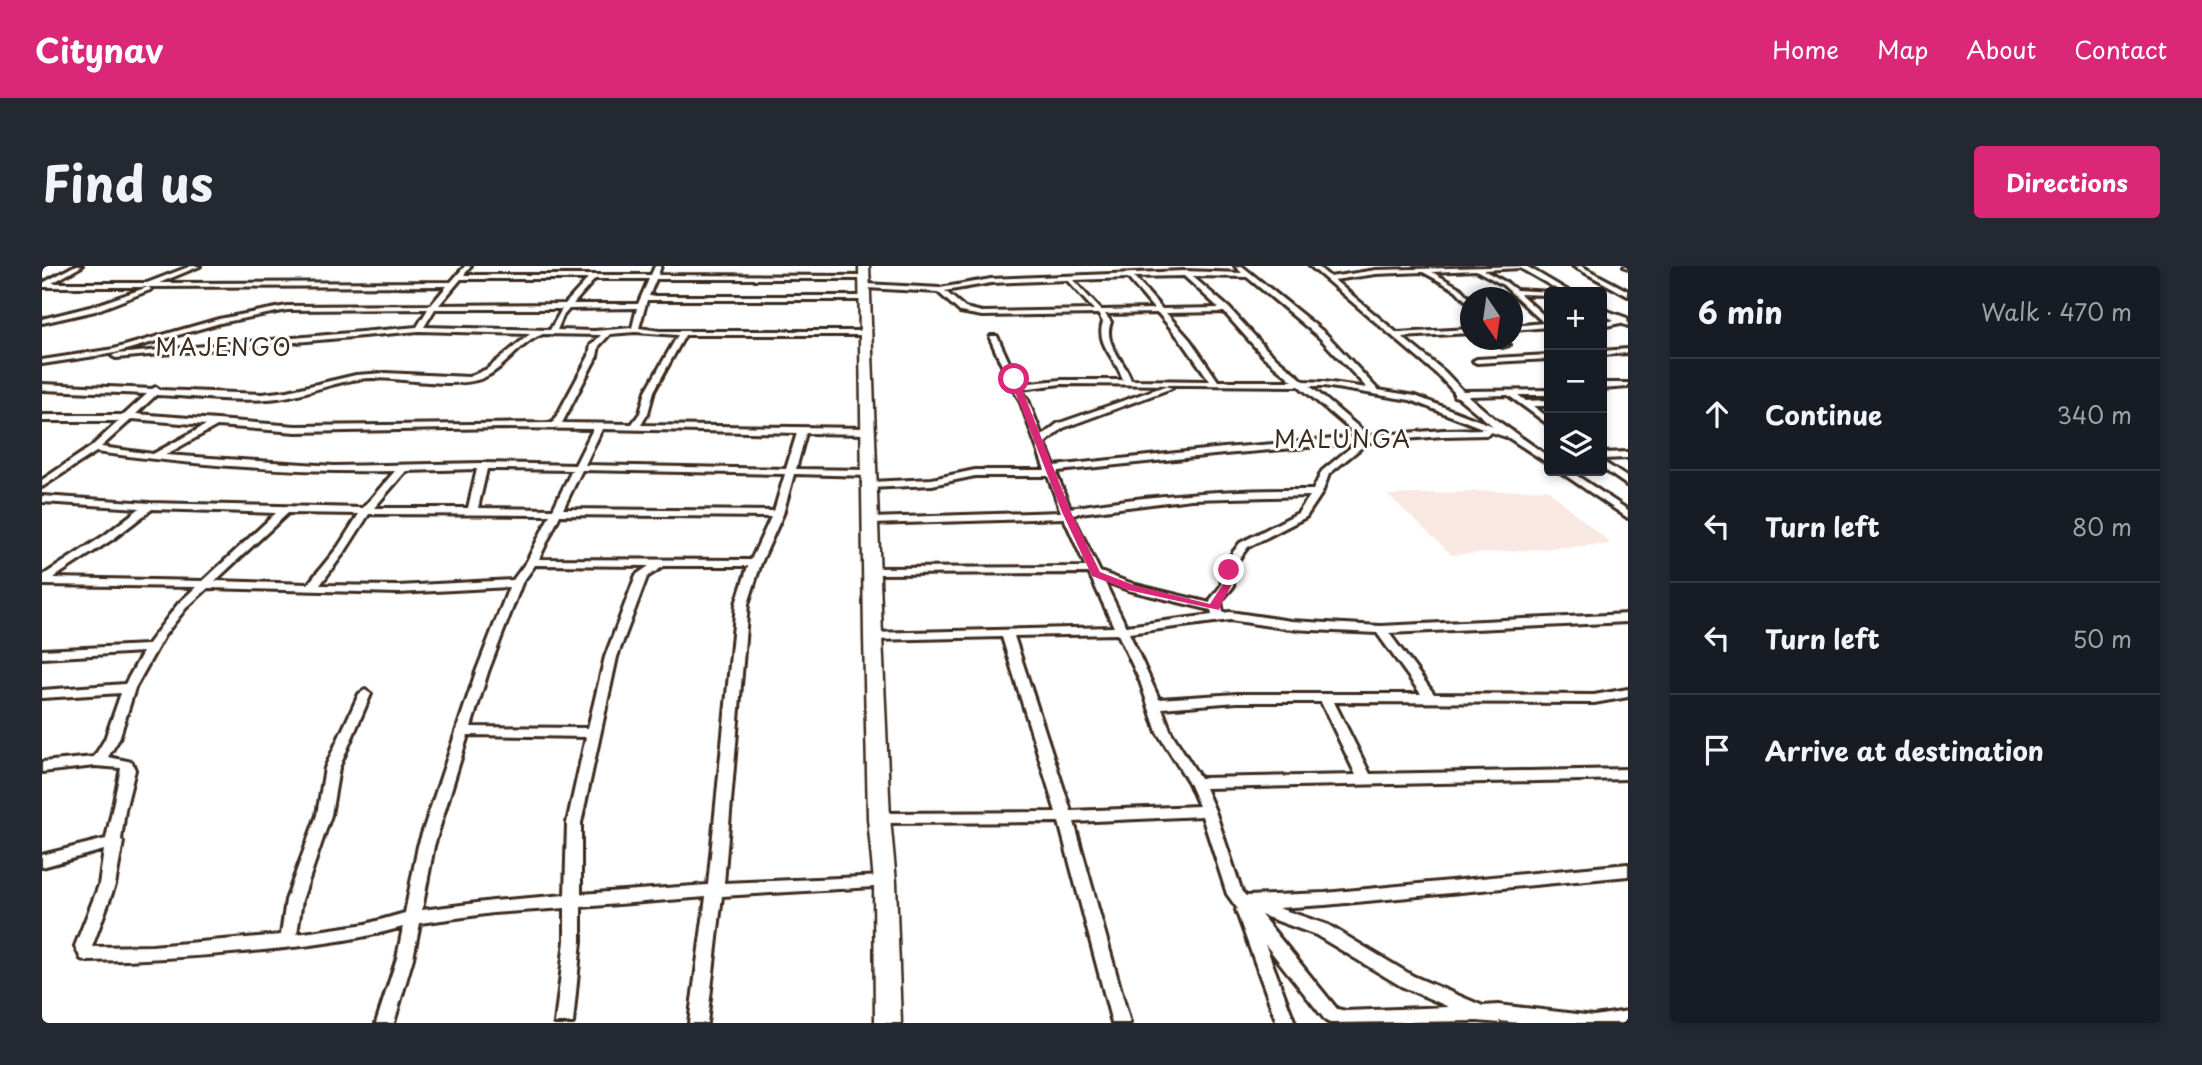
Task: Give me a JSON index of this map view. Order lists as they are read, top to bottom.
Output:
{
  "districts": ["MAJENGO", "MALUNGA"],
  "north": "bottom",
  "page": {
    "header": "Citynav",
    "nav": [
      "Home",
      "Map",
      "About",
      "Contact"
    ],
    "title": "Find us",
    "buttons": "Directions",
    "heading": ["6 min", "Walk · 470 m"],
    "map_buttons": ["+", "−"],
    "list": [
      ["Continue", "340 m"],
      ["Turn left", "80 m"],
      ["Turn left", "50 m"],
      "Arrive at destination"
    ]
  }
}
